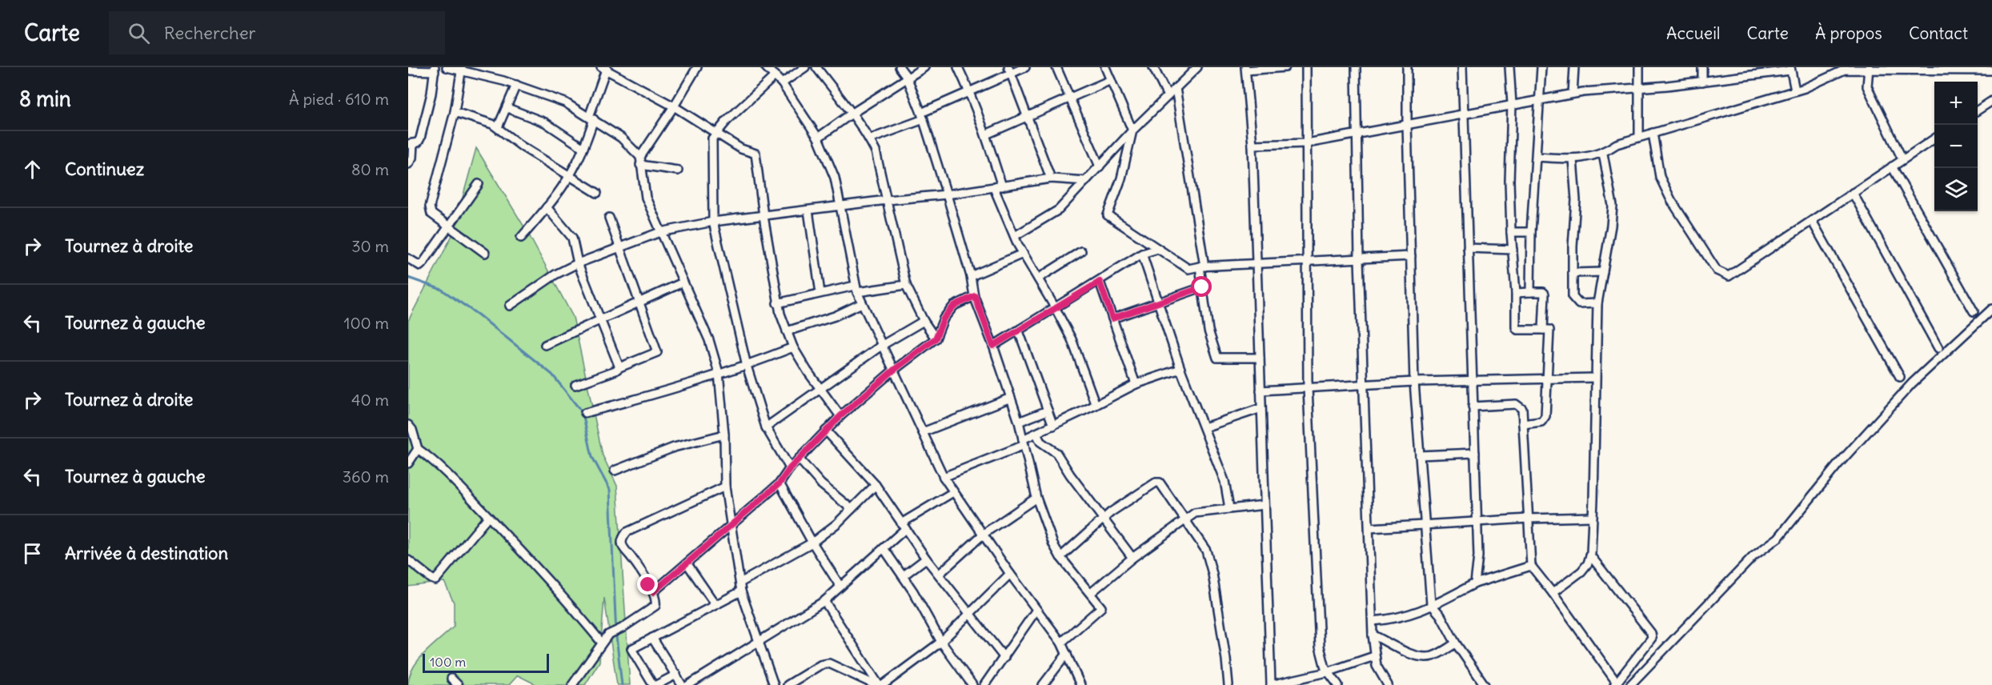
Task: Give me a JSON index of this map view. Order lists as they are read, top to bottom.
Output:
{
  "scale_bar": "100 m",
  "page": {
    "header": "Carte",
    "search": "Rechercher",
    "nav": [
      "Accueil",
      "Carte",
      "À propos",
      "Contact"
    ],
    "heading": ["8 min", "À pied · 610 m"],
    "map_buttons": ["+", "−"],
    "list": [
      ["Continuez", "80 m"],
      ["Tournez à droite", "30 m"],
      ["Tournez à gauche", "100 m"],
      ["Tournez à droite", "40 m"],
      ["Tournez à gauche", "360 m"],
      "Arrivée à destination"
    ],
    "scale": "100 m"
  }
}
